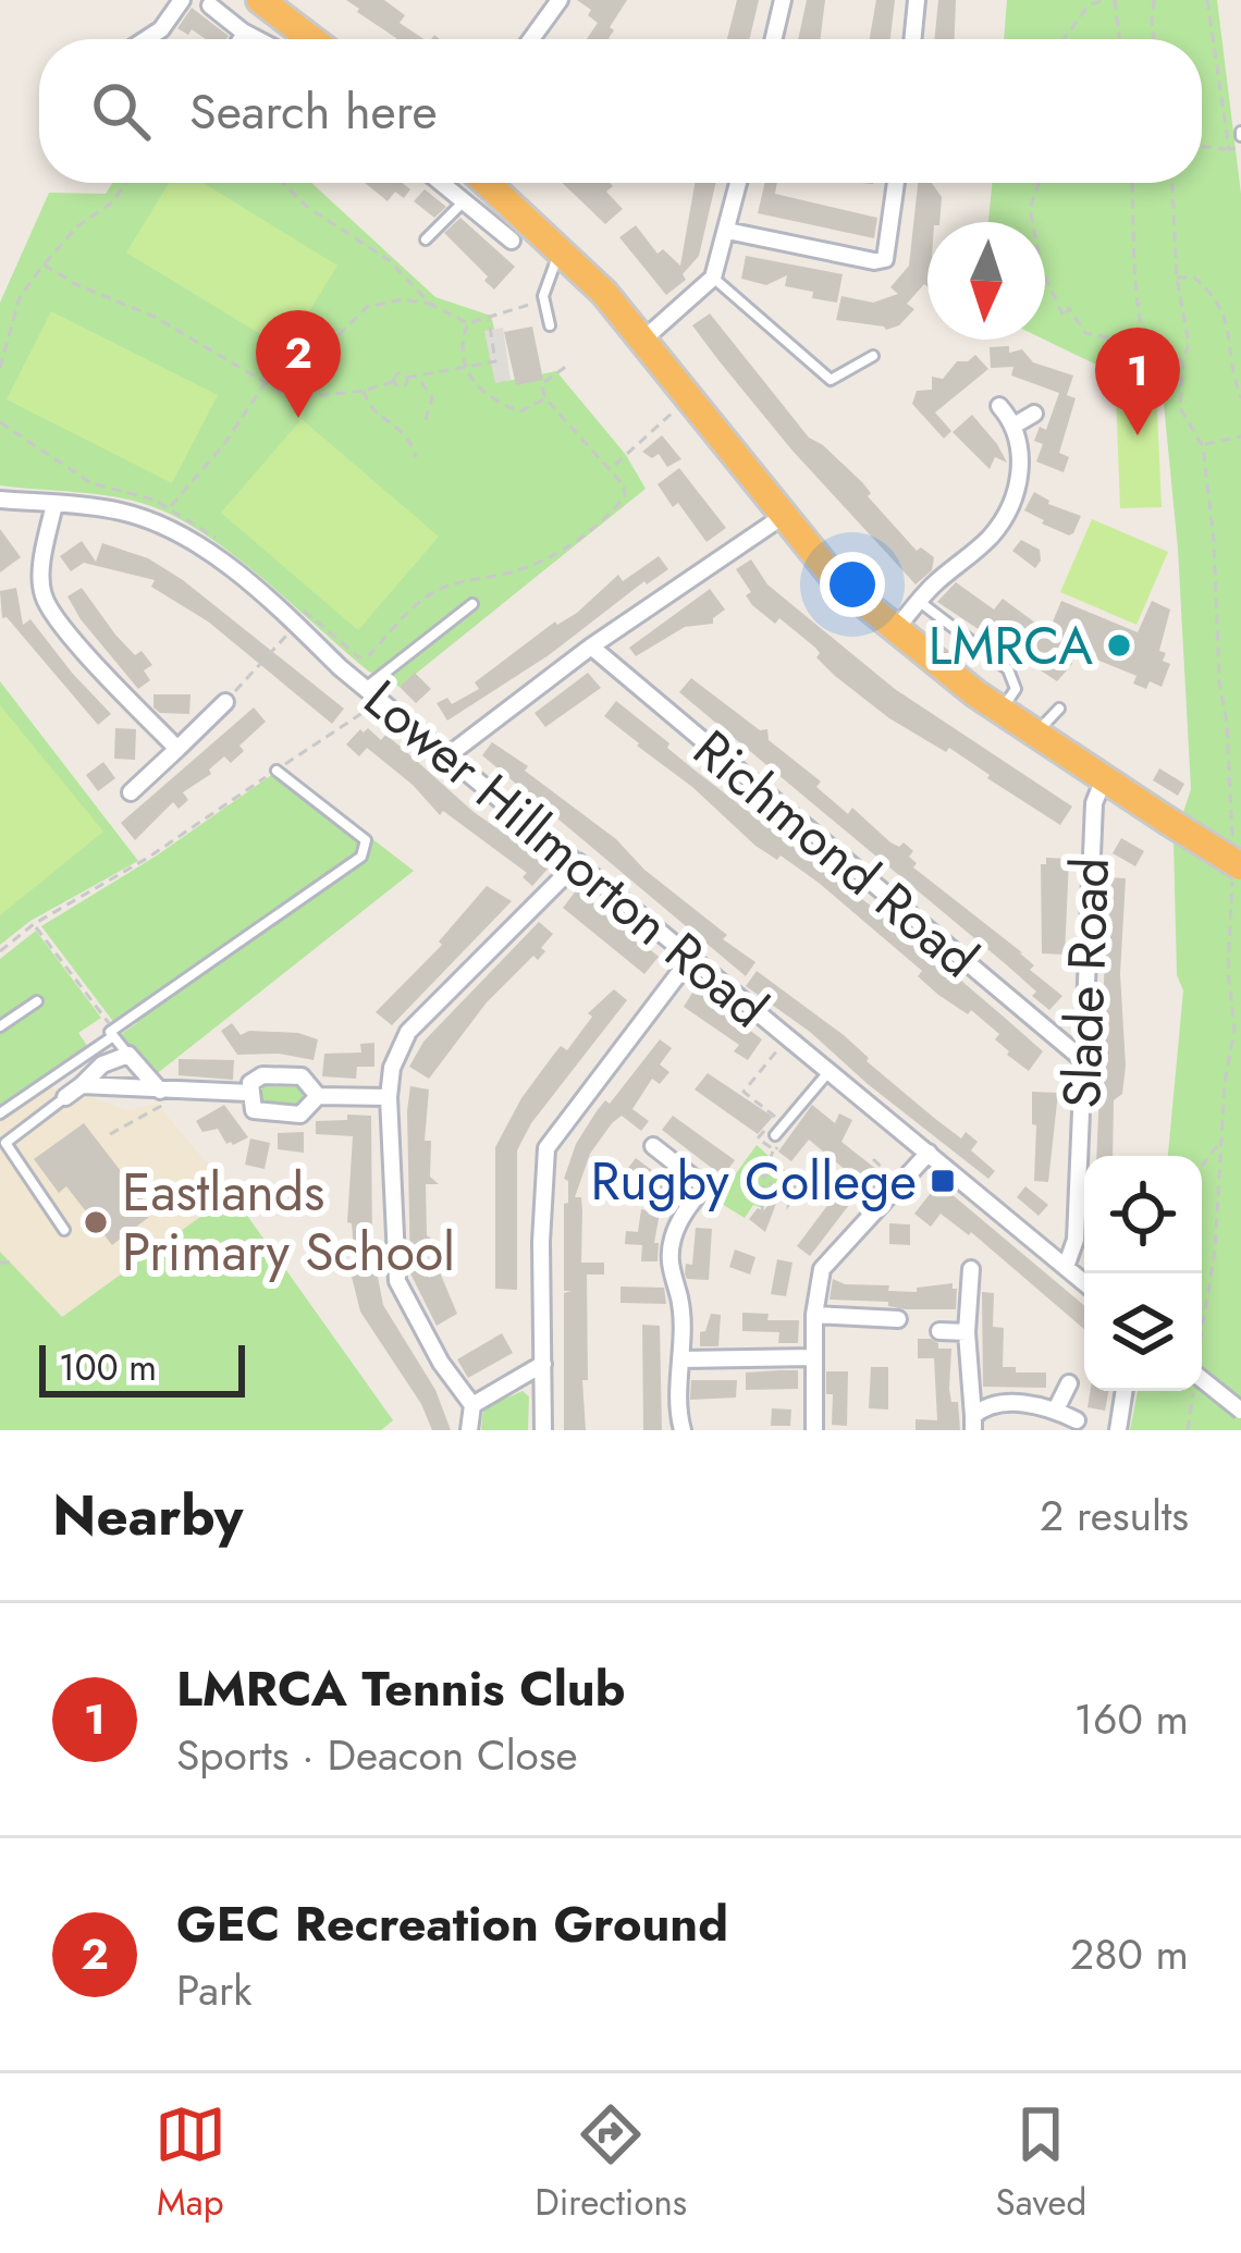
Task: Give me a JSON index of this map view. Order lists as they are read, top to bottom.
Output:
{
  "streets": {
    "street": ["Lower Hillmorton Road", "Richmond Road", "Slade Road"]
  },
  "crossings": [
    ["Lower Hillmorton Road", "Slade Road"],
    ["Richmond Road", "Slade Road"]
  ],
  "places": {
    "other": ["LMRCA", "Eastlands Primary School"],
    "transit": ["Rugby College"]
  },
  "scale_bar": "100 m",
  "north": "bottom",
  "page": {
    "search": "Search here",
    "pins": ["2", "1"],
    "scale": "100 m",
    "heading": ["Nearby", "2 results"],
    "list": [
      {
        "mark": "1",
        "name": "LMRCA Tennis Club",
        "note": "Sports · Deacon Close",
        "value": "160 m"
      },
      {
        "mark": "2",
        "name": "GEC Recreation Ground",
        "note": "Park",
        "value": "280 m"
      }
    ],
    "nav": ["Map", "Directions", "Saved"]
  }
}
